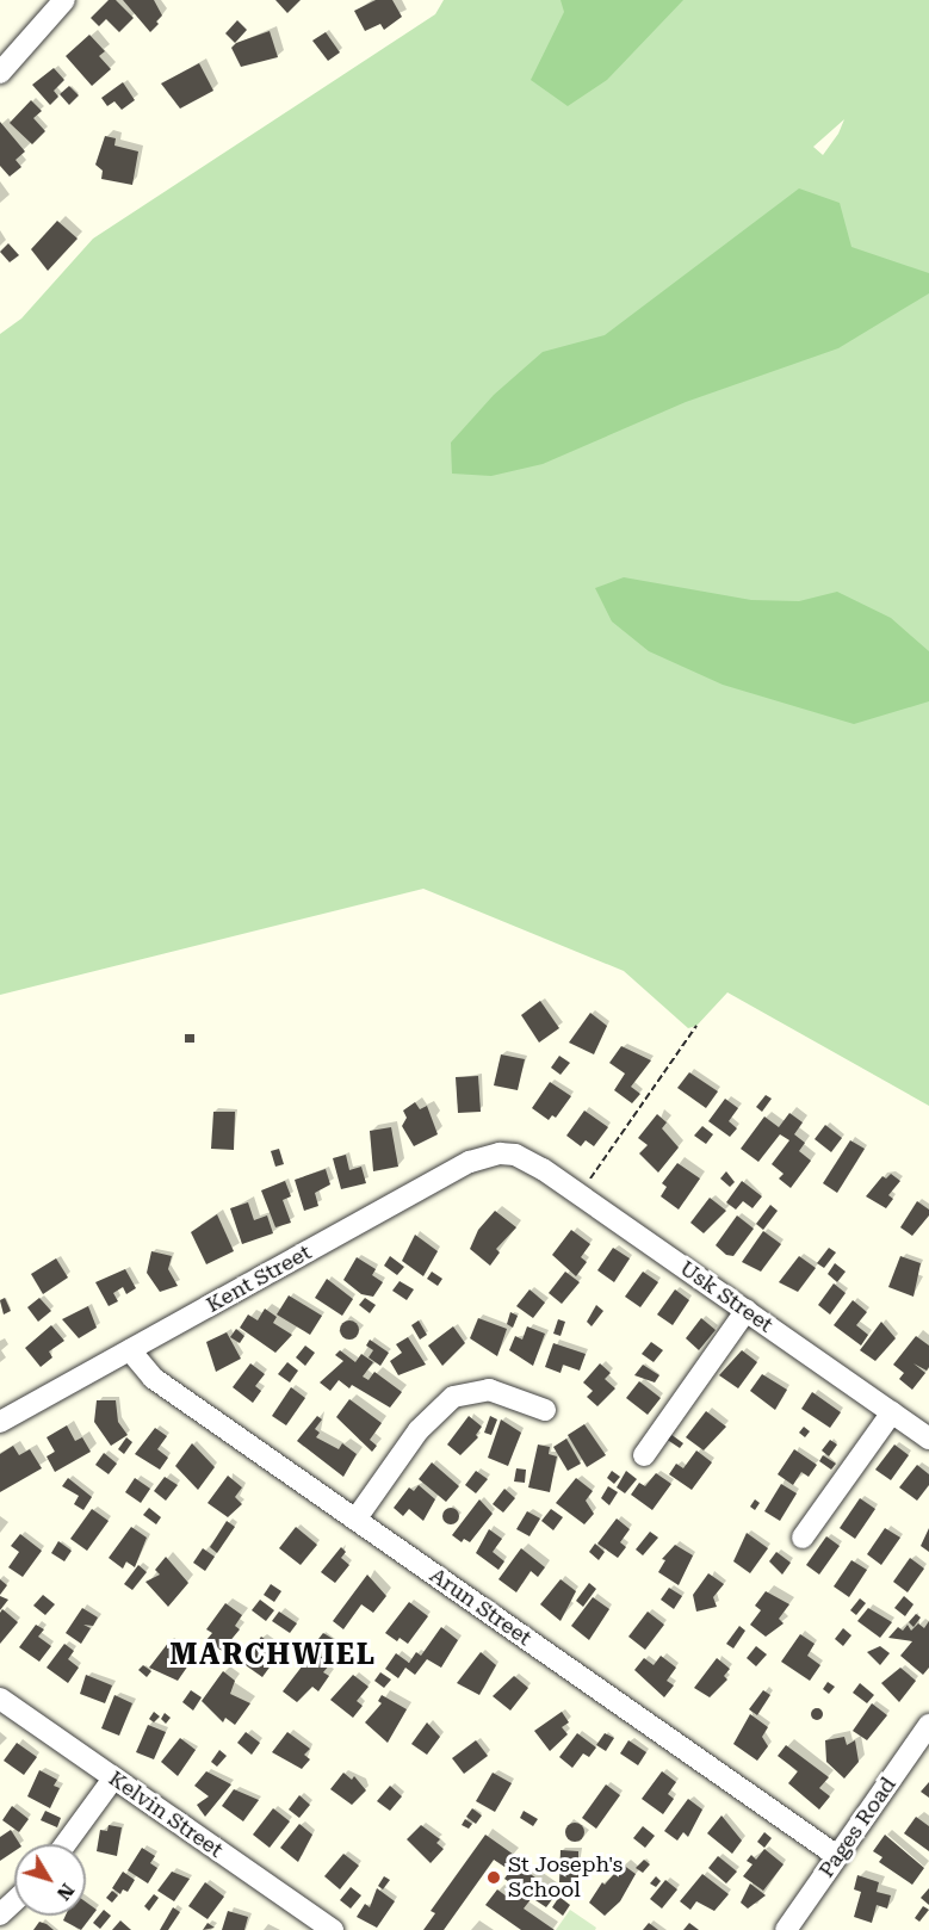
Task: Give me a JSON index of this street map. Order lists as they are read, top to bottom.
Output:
{
  "streets": {
    "street": [
      "Kent Street",
      "Usk Street",
      "Arun Street",
      "Kelvin Street",
      "Pages Road"
    ]
  },
  "crossings": [
    ["Kent Street", "Usk Street"],
    ["Kent Street", "Arun Street"],
    ["Arun Street", "Pages Road"]
  ],
  "districts": ["MARCHWIEL"],
  "places": ["St Joseph's School"],
  "north": "bottom right"
}
